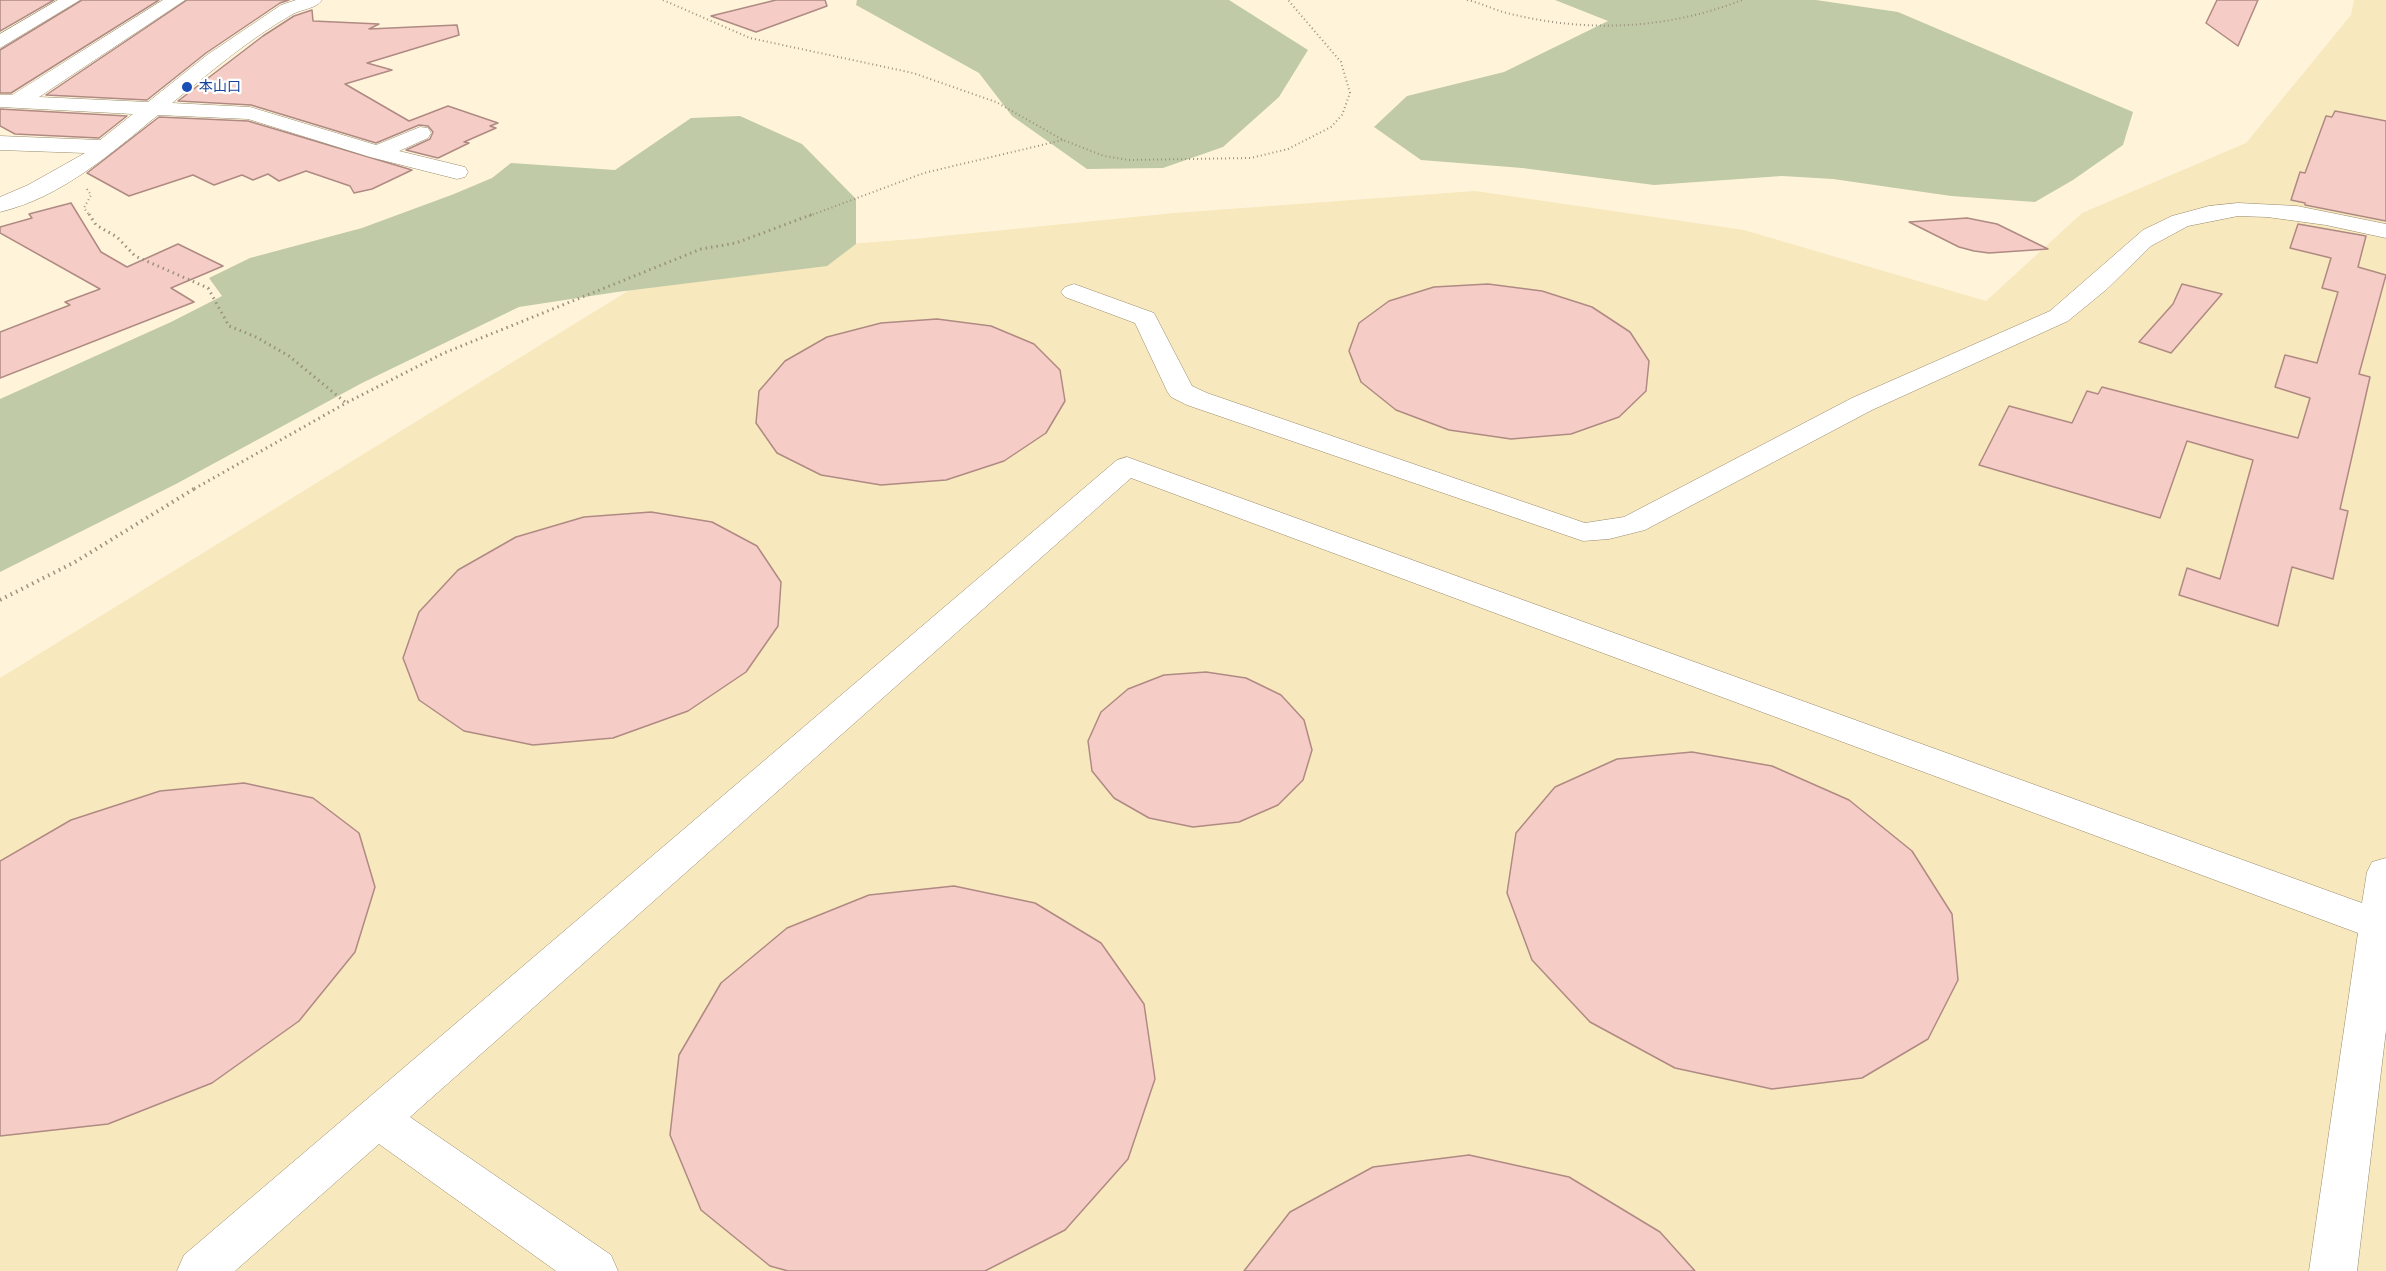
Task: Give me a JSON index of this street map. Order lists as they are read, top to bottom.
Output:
{
  "places": ["本山口"]
}
